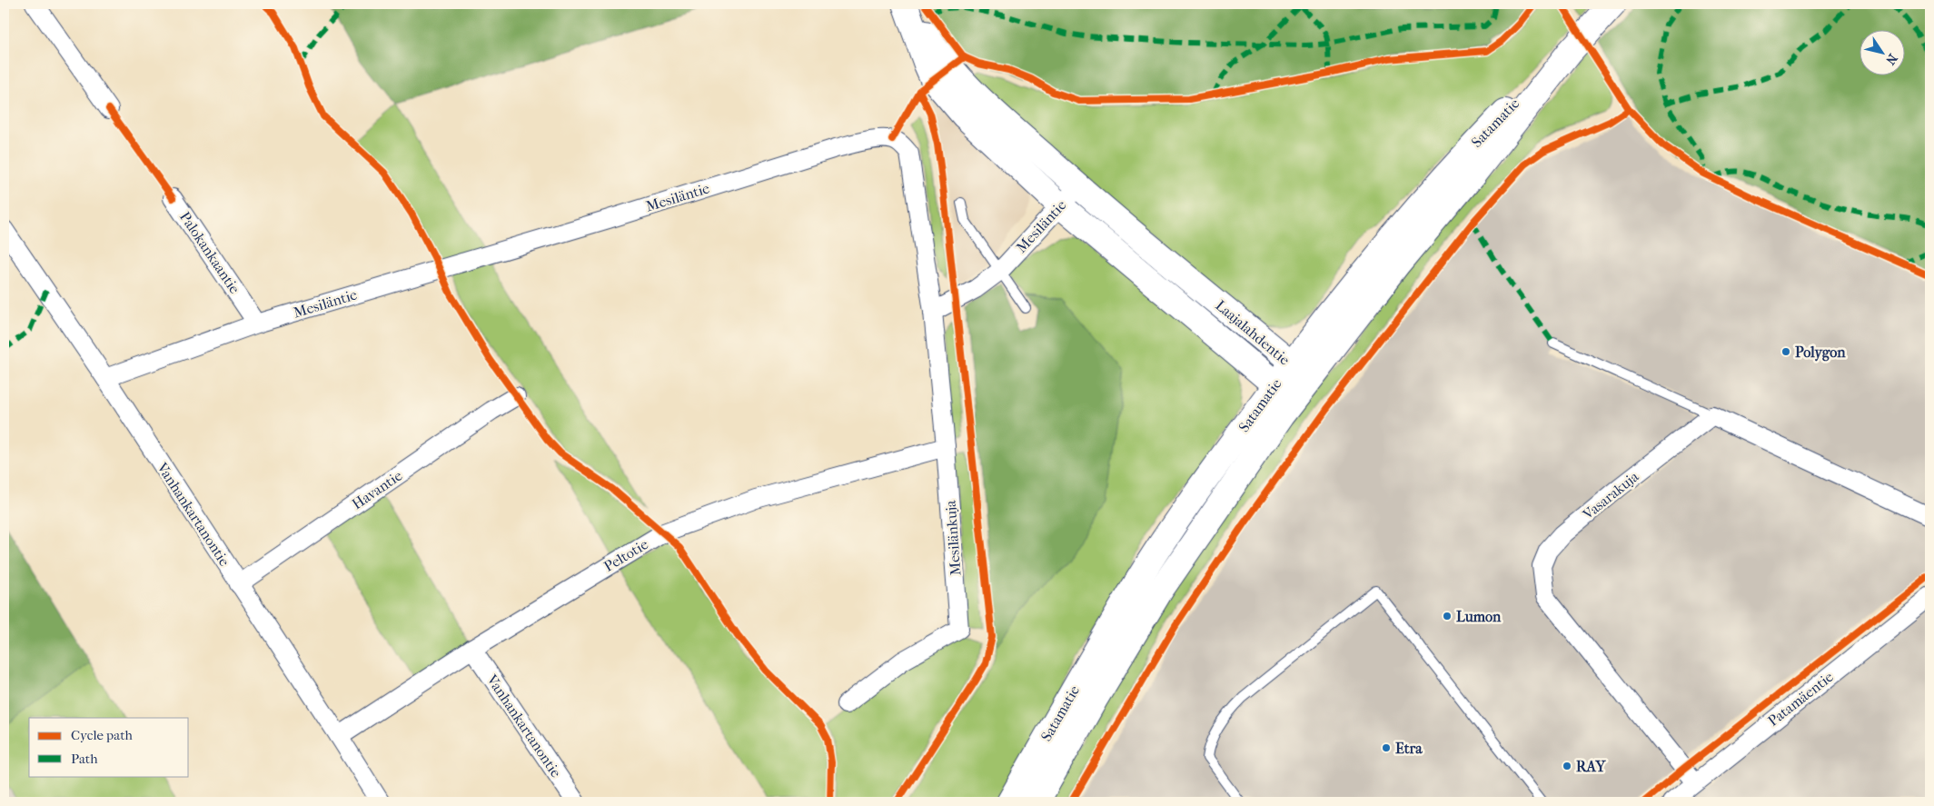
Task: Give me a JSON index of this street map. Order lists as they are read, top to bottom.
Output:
{
  "streets": {
    "main road": ["Satamatie", "Laajalahdentie"],
    "street": [
      "Mesiläntie",
      "Palokankaantie",
      "Havantie",
      "Vasarakuja",
      "Vanhankartanontie",
      "Mesilänkuja",
      "Peltotie",
      "Patamäentie"
    ]
  },
  "crossings": [
    ["Satamatie", "Laajalahdentie"],
    ["Mesiläntie", "Palokankaantie"],
    ["Mesiläntie", "Laajalahdentie"],
    ["Mesiläntie", "Vanhankartanontie"],
    ["Mesiläntie", "Mesilänkuja"],
    ["Havantie", "Vanhankartanontie"],
    ["Vasarakuja", "Patamäentie"],
    ["Vanhankartanontie", "Peltotie"],
    ["Mesilänkuja", "Peltotie"]
  ],
  "places": [
    "Polygon",
    "Lumon",
    "Etra",
    "RAY"
  ],
  "legend": ["Cycle path", "Path"],
  "north": "bottom right"
}
